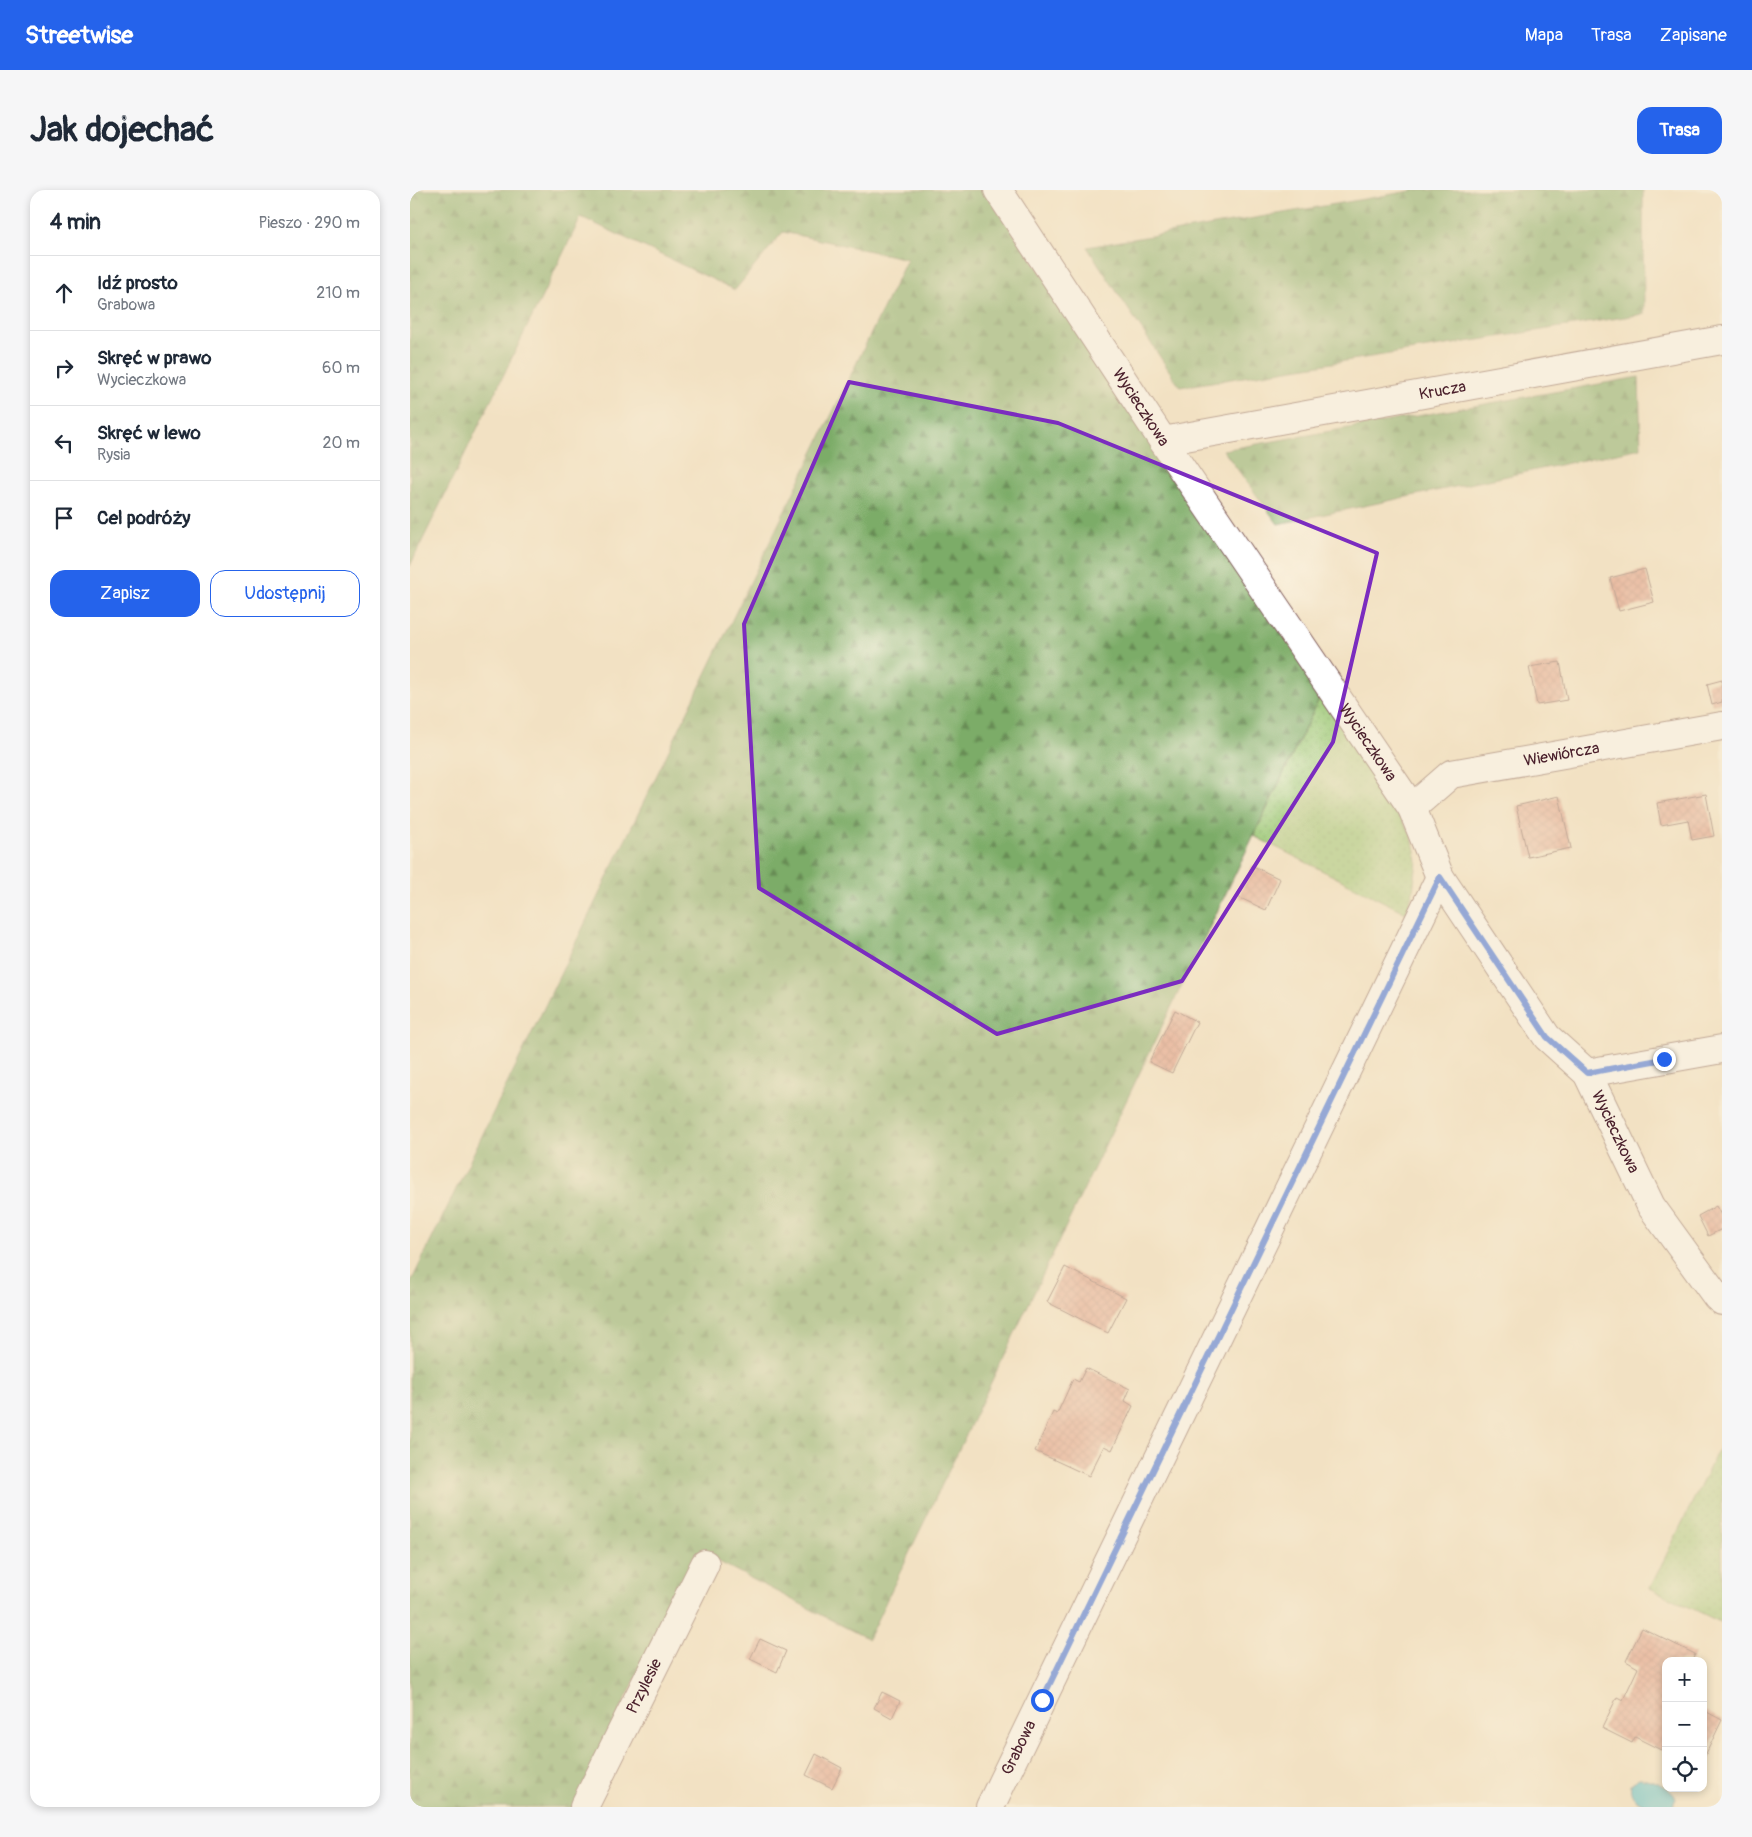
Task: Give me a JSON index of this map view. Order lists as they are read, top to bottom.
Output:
{
  "streets": {
    "street": [
      "Krucza",
      "Wycieczkowa",
      "Wiewiórcza",
      "Przylesie",
      "Grabowa"
    ]
  },
  "crossings": [
    ["Krucza", "Wycieczkowa"],
    ["Wycieczkowa", "Wiewiórcza"],
    ["Wycieczkowa", "Grabowa"]
  ],
  "page": {
    "header": "Streetwise",
    "nav": ["Mapa", "Trasa", "Zapisane"],
    "buttons": [
      "Trasa",
      ["Zapisz", "Udostępnij"]
    ],
    "title": "Jak dojechać",
    "heading": ["4 min", "Pieszo · 290 m"],
    "list": [
      ["Idź prosto", "Grabowa", "210 m"],
      ["Skręć w prawo", "Wycieczkowa", "60 m"],
      ["Skręć w lewo", "Rysia", "20 m"],
      "Cel podróży"
    ],
    "map_buttons": ["+", "−"]
  }
}
